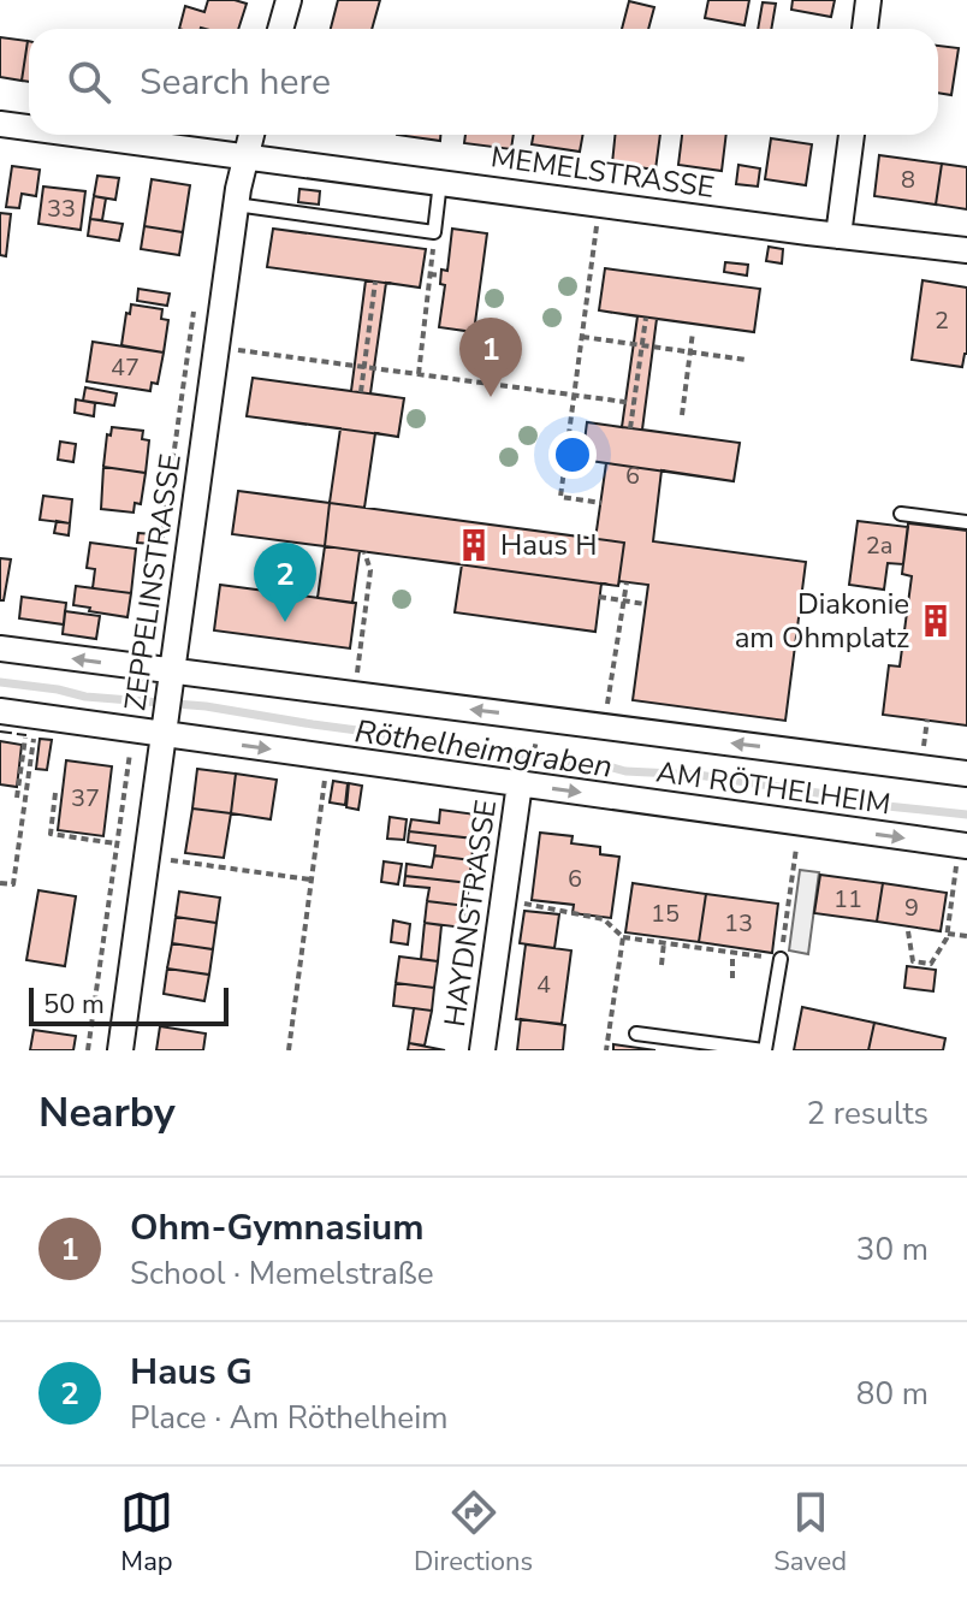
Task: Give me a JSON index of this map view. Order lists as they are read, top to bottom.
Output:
{
  "streets": {
    "street": [
      "MEMELSTRASSE",
      "ZEPPELINSTRASSE",
      "AM RÖTHELHEIM",
      "HAYDNSTRASSE"
    ]
  },
  "crossings": [
    ["MEMELSTRASSE", "ZEPPELINSTRASSE"],
    ["ZEPPELINSTRASSE", "AM RÖTHELHEIM"],
    ["AM RÖTHELHEIM", "HAYDNSTRASSE"]
  ],
  "water": ["Röthelheimgraben"],
  "places": {
    "building": ["Haus H", "Diakonie am Ohmplatz"]
  },
  "house_numbers": [
    "8",
    "33",
    "2",
    "47",
    "6",
    "2a",
    "37",
    "6",
    "11",
    "9",
    "15",
    "13",
    "4"
  ],
  "scale_bar": "50 m",
  "page": {
    "search": "Search here",
    "pins": ["1", "2"],
    "scale": "50 m",
    "heading": ["Nearby", "2 results"],
    "list": [
      {
        "mark": "1",
        "name": "Ohm-Gymnasium",
        "note": "School · Memelstraße",
        "value": "30 m"
      },
      {
        "mark": "2",
        "name": "Haus G",
        "note": "Place · Am Röthelheim",
        "value": "80 m"
      }
    ],
    "nav": ["Map", "Directions", "Saved"]
  }
}
